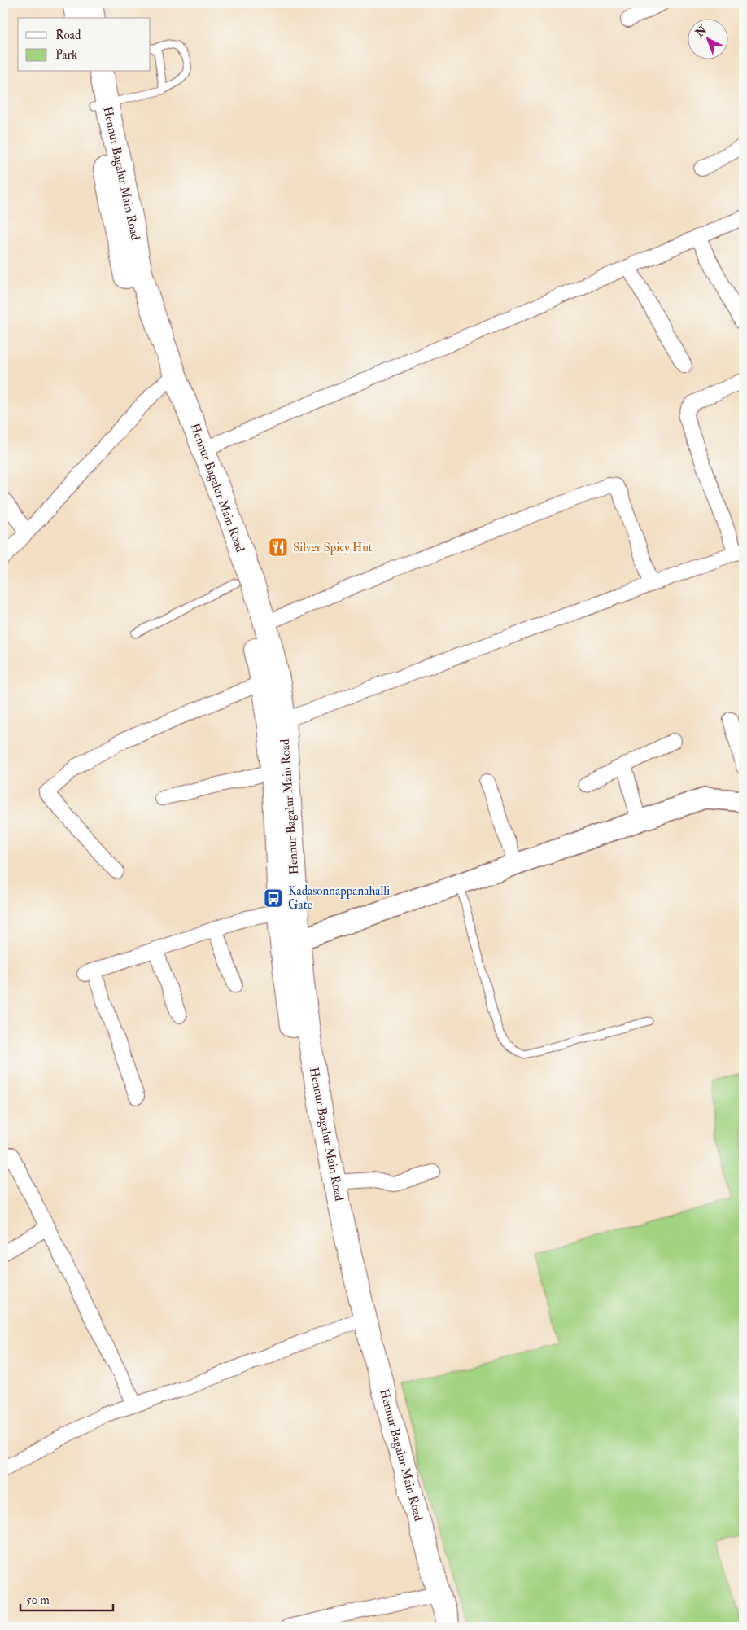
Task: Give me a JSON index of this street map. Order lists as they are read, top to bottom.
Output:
{
  "streets": {
    "main road": ["Hennur Bagalur Main Road"]
  },
  "places": {
    "restaurant": ["Silver Spicy Hut"],
    "bus stop": ["Kadasonnappanahalli Gate"]
  },
  "legend": ["Road", "Park"],
  "scale_bar": "50 m",
  "north": "top left"
}
